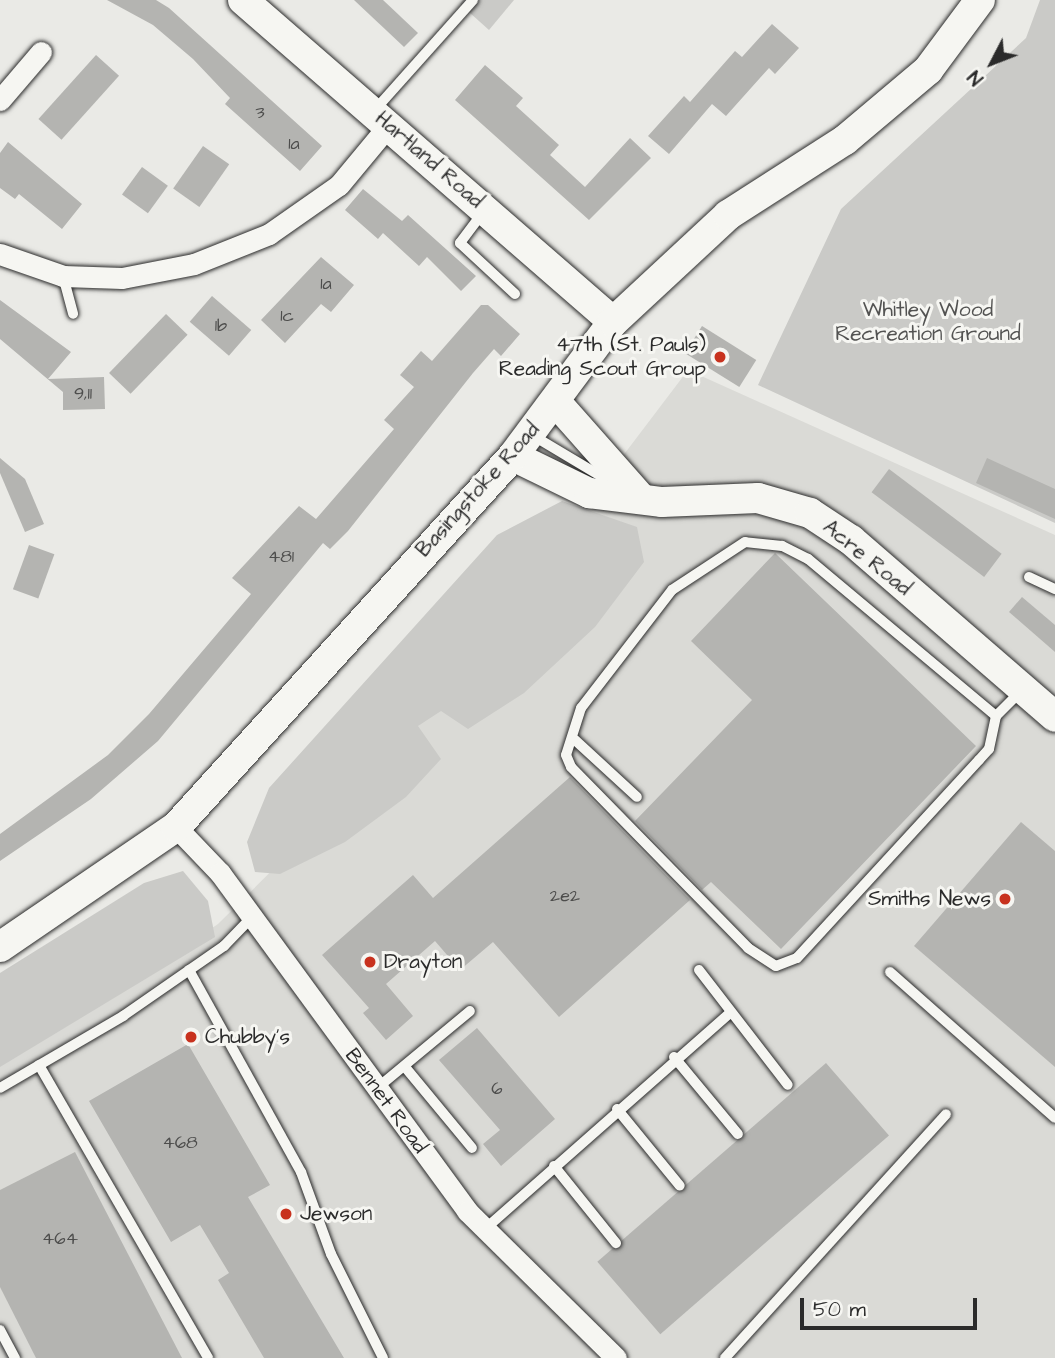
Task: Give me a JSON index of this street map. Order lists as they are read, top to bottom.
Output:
{
  "streets": {
    "main road": ["Hartland Road", "Basingstoke Road", "Acre Road"],
    "street": ["Bennet Road"]
  },
  "crossings": [
    ["Hartland Road", "Basingstoke Road"],
    ["Basingstoke Road", "Acre Road"],
    ["Basingstoke Road", "Bennet Road"]
  ],
  "parks": ["Whitley Wood Recreation Ground"],
  "places": [
    "47th (St. Pauls) Reading Scout Group",
    "Smiths News",
    "Drayton",
    "Chubby's",
    "Jewson"
  ],
  "house_numbers": [
    "3",
    "1a",
    "1a",
    "1c",
    "1b",
    "9,11",
    "481",
    "2e2",
    "6",
    "468",
    "464"
  ],
  "scale_bar": "50 m",
  "north": "bottom left"
}
